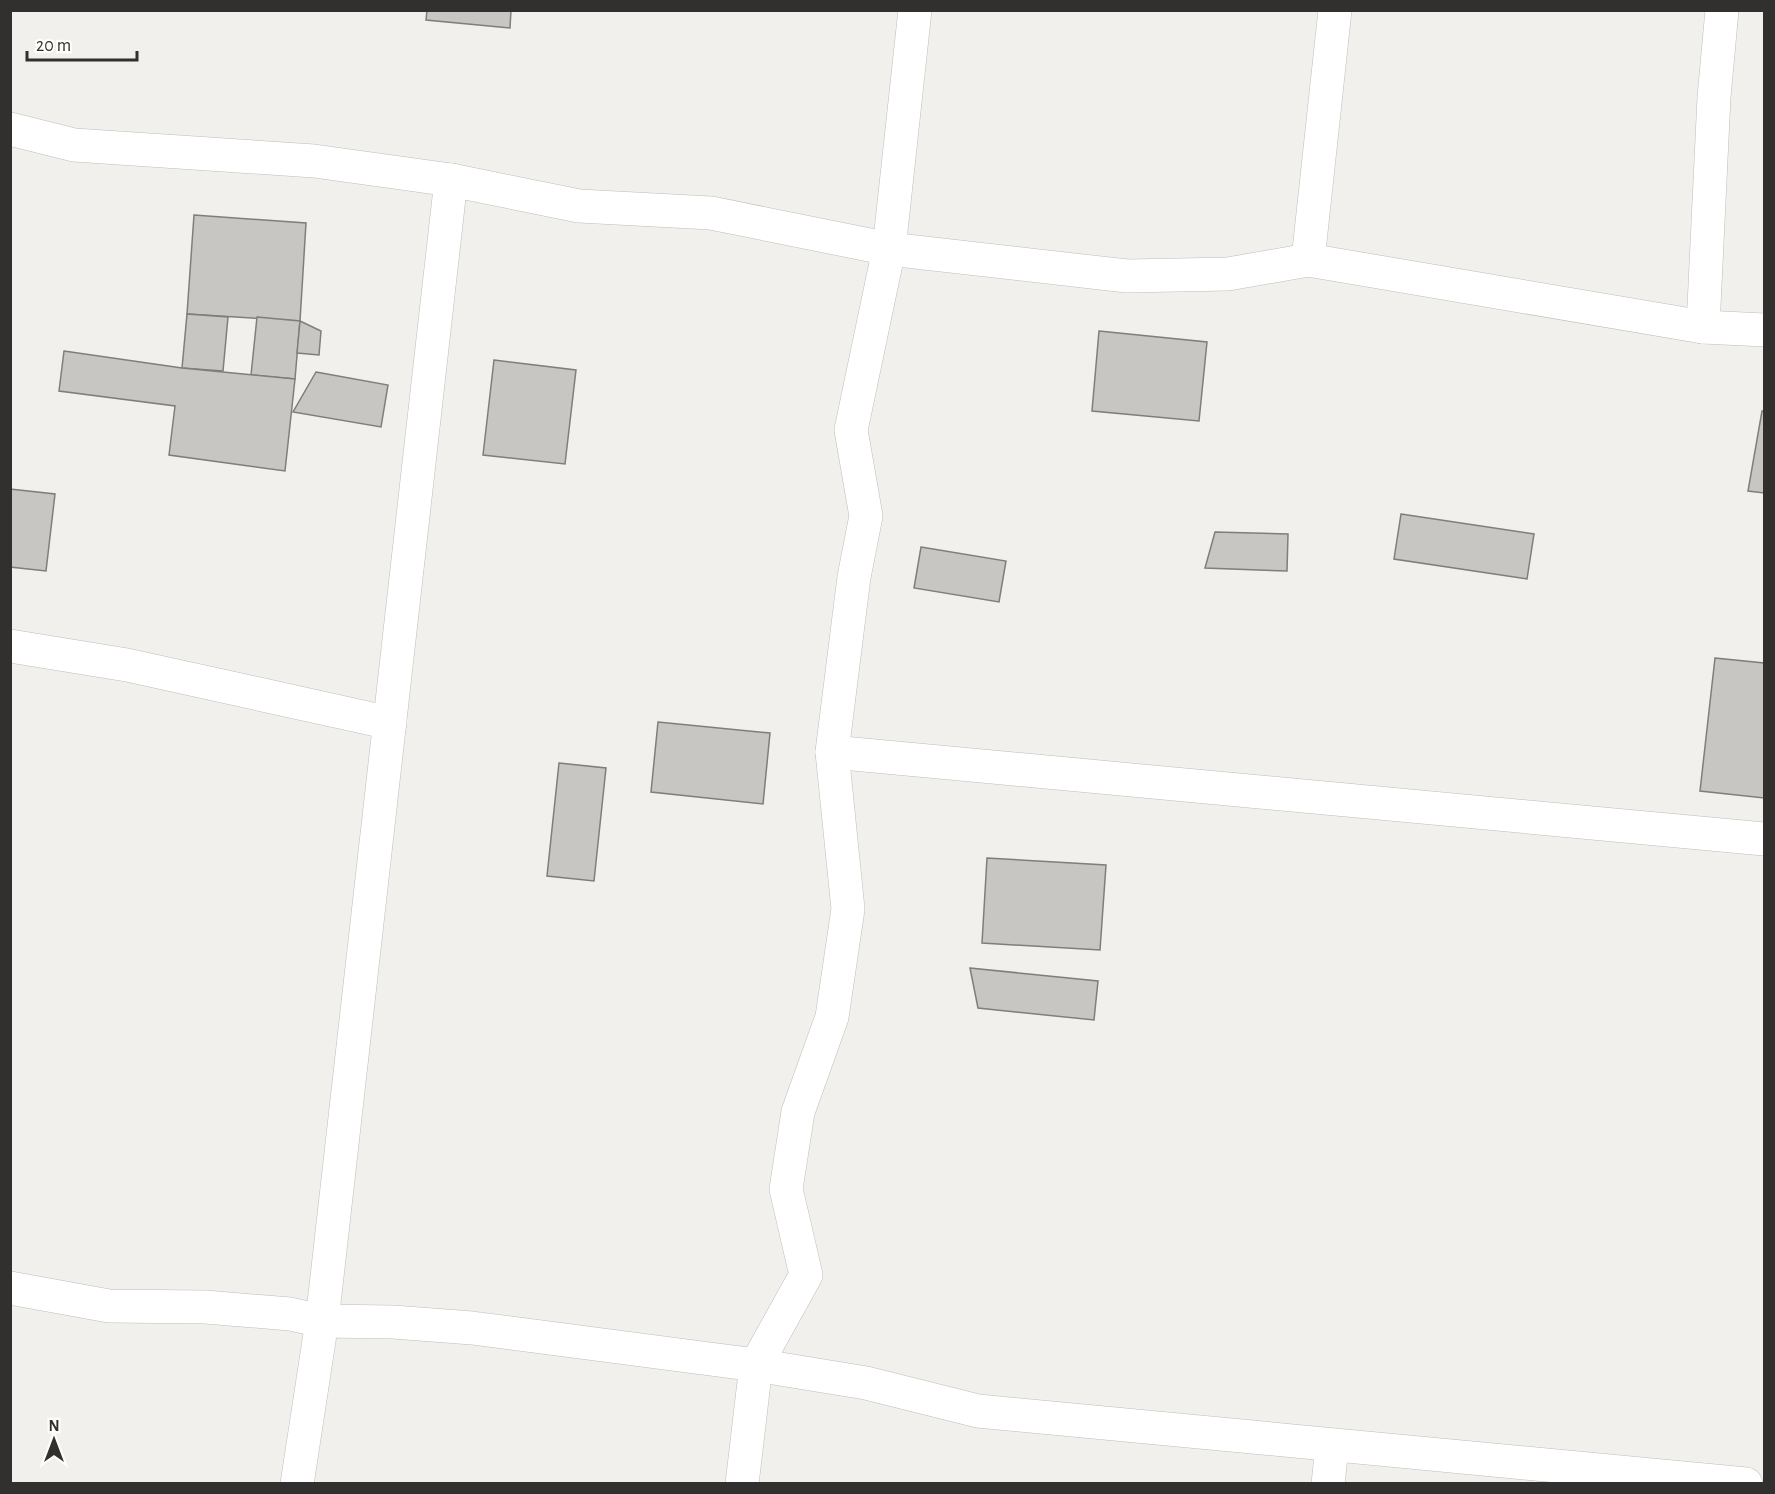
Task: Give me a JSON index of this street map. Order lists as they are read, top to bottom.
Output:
{
  "scale_bar": "20 m",
  "north": "top"
}
